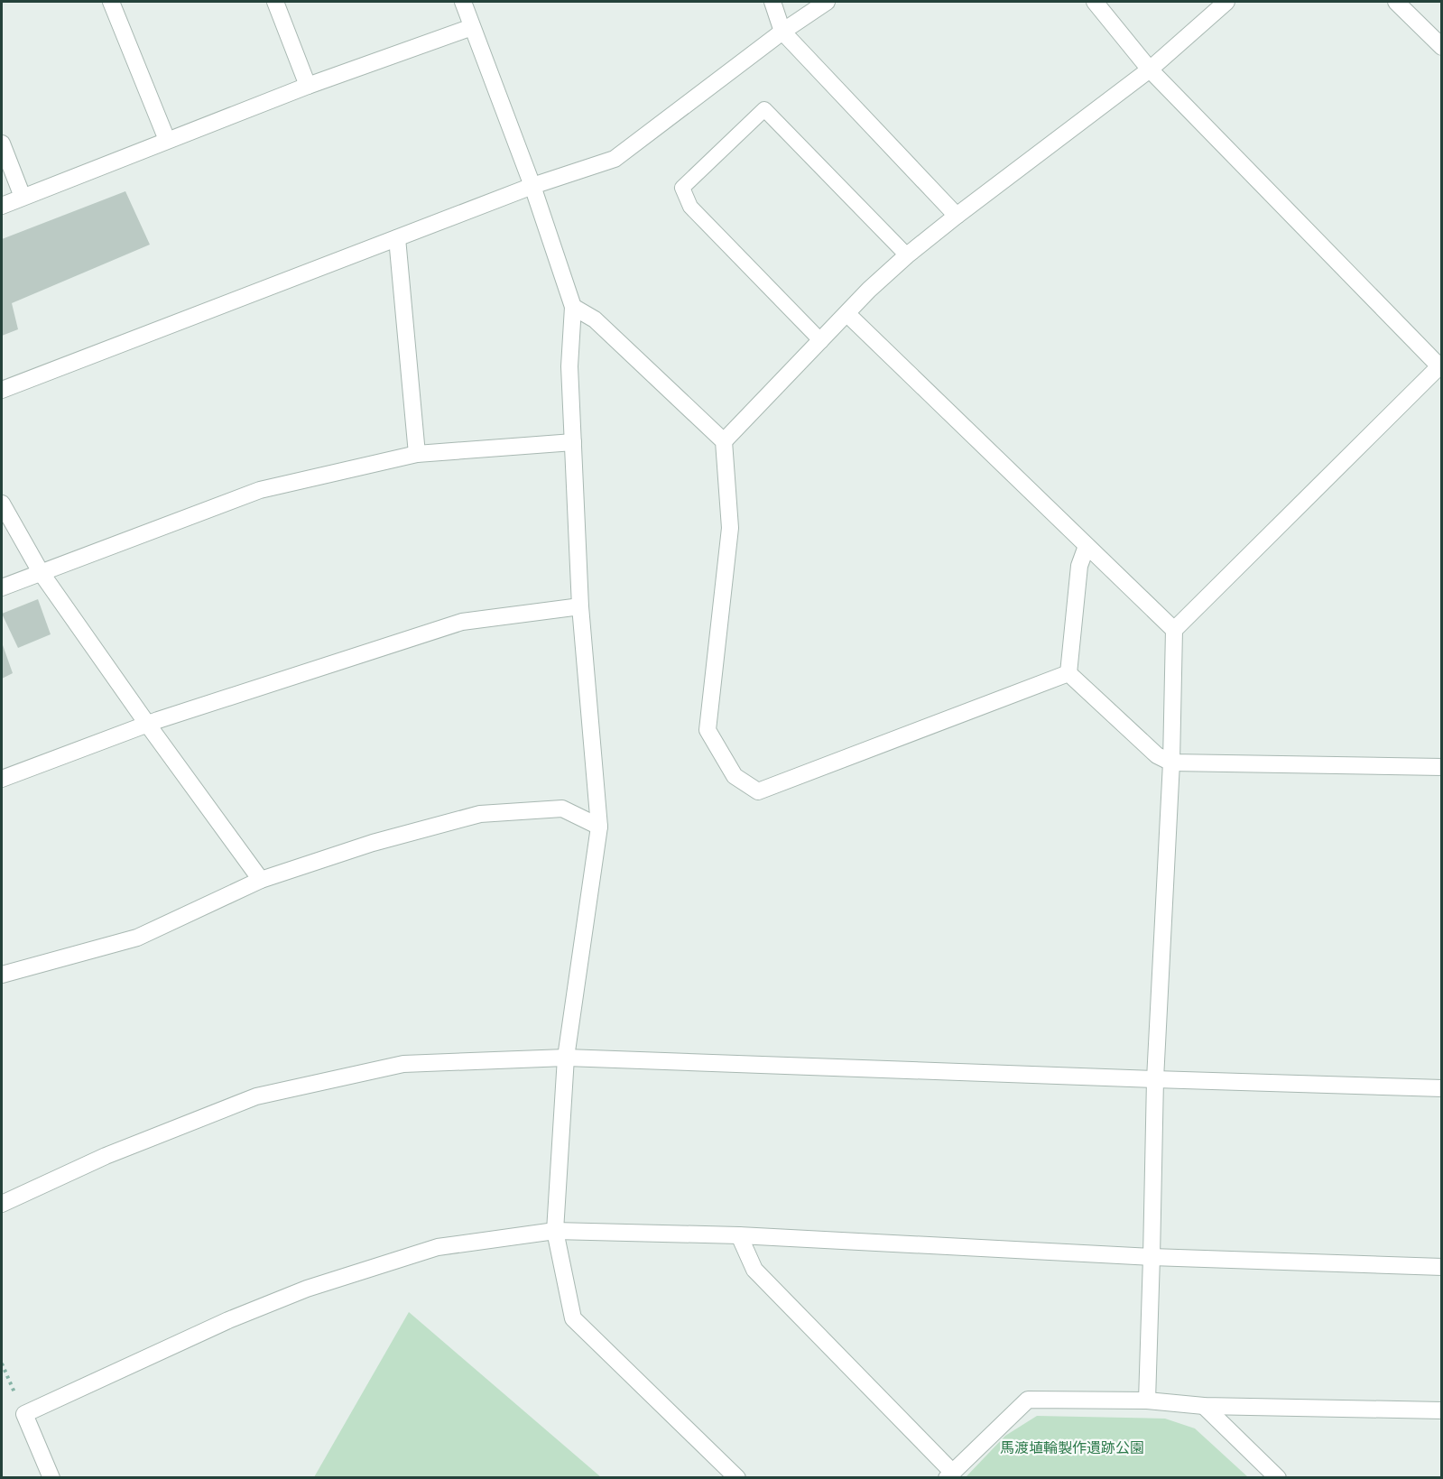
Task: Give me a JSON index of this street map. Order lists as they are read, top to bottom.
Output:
{
  "parks": ["馬渡埴輪製作遺跡公園"]
}
